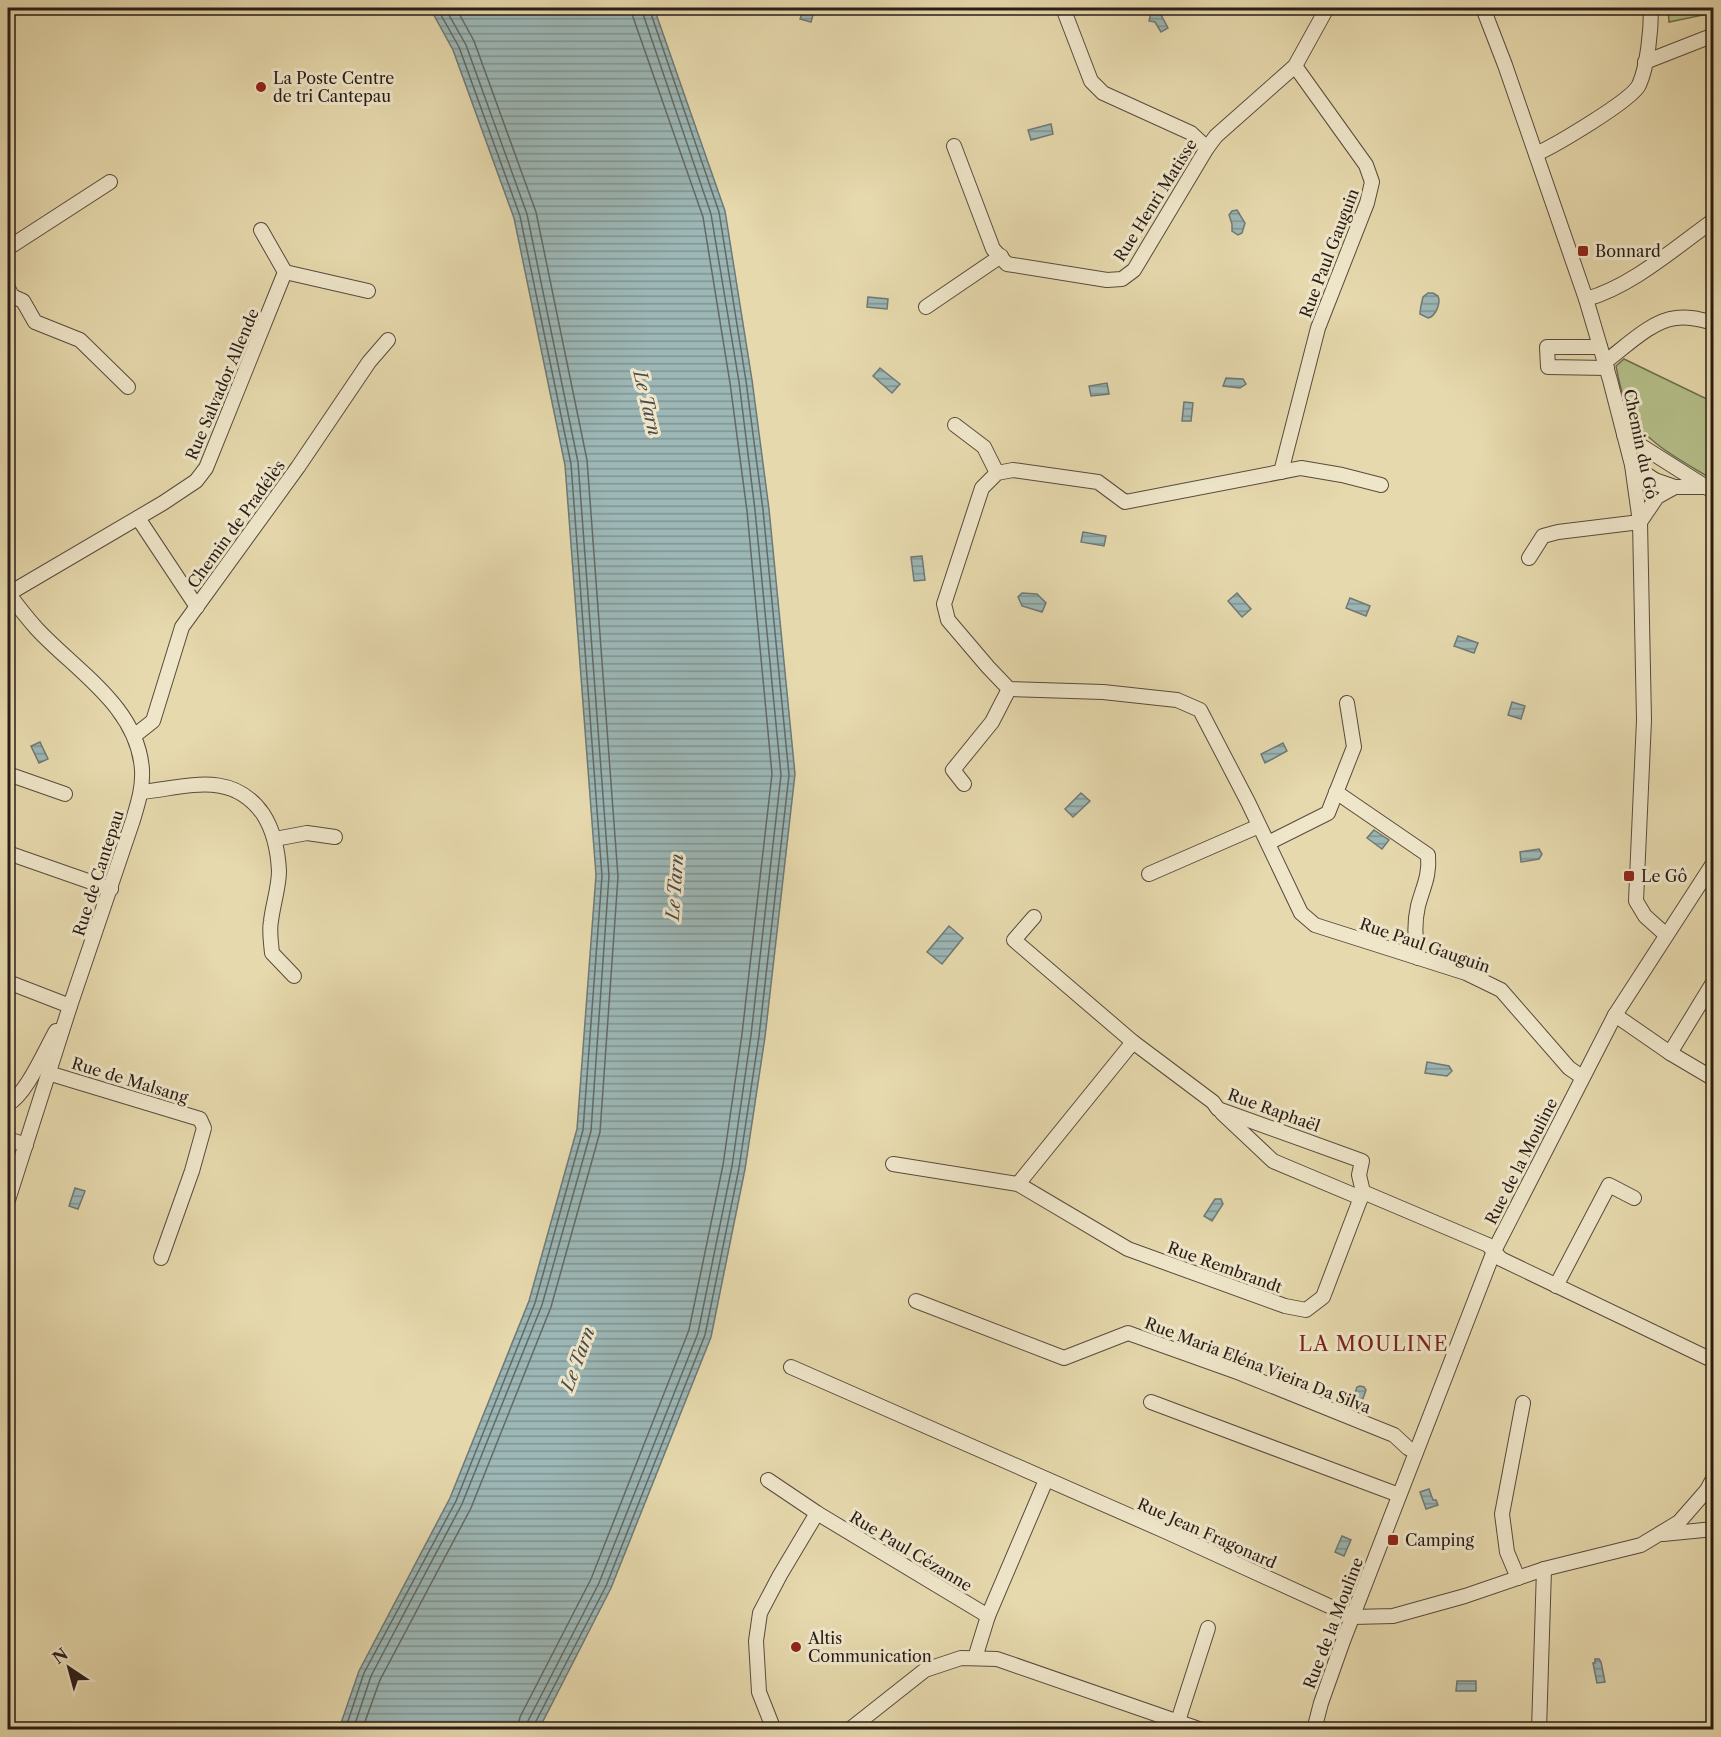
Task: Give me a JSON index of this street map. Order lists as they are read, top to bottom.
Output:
{
  "streets": {
    "street": [
      "Rue Henri Matisse",
      "Rue Paul Gauguin",
      "Rue Salvador Allende",
      "Chemin du Gô",
      "Chemin de Pradélès",
      "Rue de Cantepau",
      "Rue de Malsang",
      "Rue Raphaël",
      "Rue de la Mouline",
      "Rue Rembrandt",
      "Rue Maria Eléna Vieira Da Silva",
      "Rue Jean Fragonard",
      "Rue Paul Cézanne"
    ]
  },
  "crossings": [
    ["Rue Henri Matisse", "Rue Paul Gauguin"],
    ["Rue Paul Gauguin", "Rue de la Mouline"],
    ["Rue Salvador Allende", "Rue de Cantepau"],
    ["Chemin du Gô", "Rue de la Mouline"],
    ["Chemin de Pradélès", "Rue de Cantepau"],
    ["Rue de Cantepau", "Rue de Malsang"],
    ["Rue Raphaël", "Rue Rembrandt"],
    ["Rue de la Mouline", "Rue Maria Eléna Vieira Da Silva"],
    ["Rue de la Mouline", "Rue Jean Fragonard"]
  ],
  "districts": ["LA MOULINE"],
  "water": ["Le Tarn"],
  "places": {
    "other": ["La Poste Centre de tri Cantepau", "Altis Communication"],
    "transit": ["Bonnard", "Le Gô", "Camping"]
  },
  "north": "top left"
}
